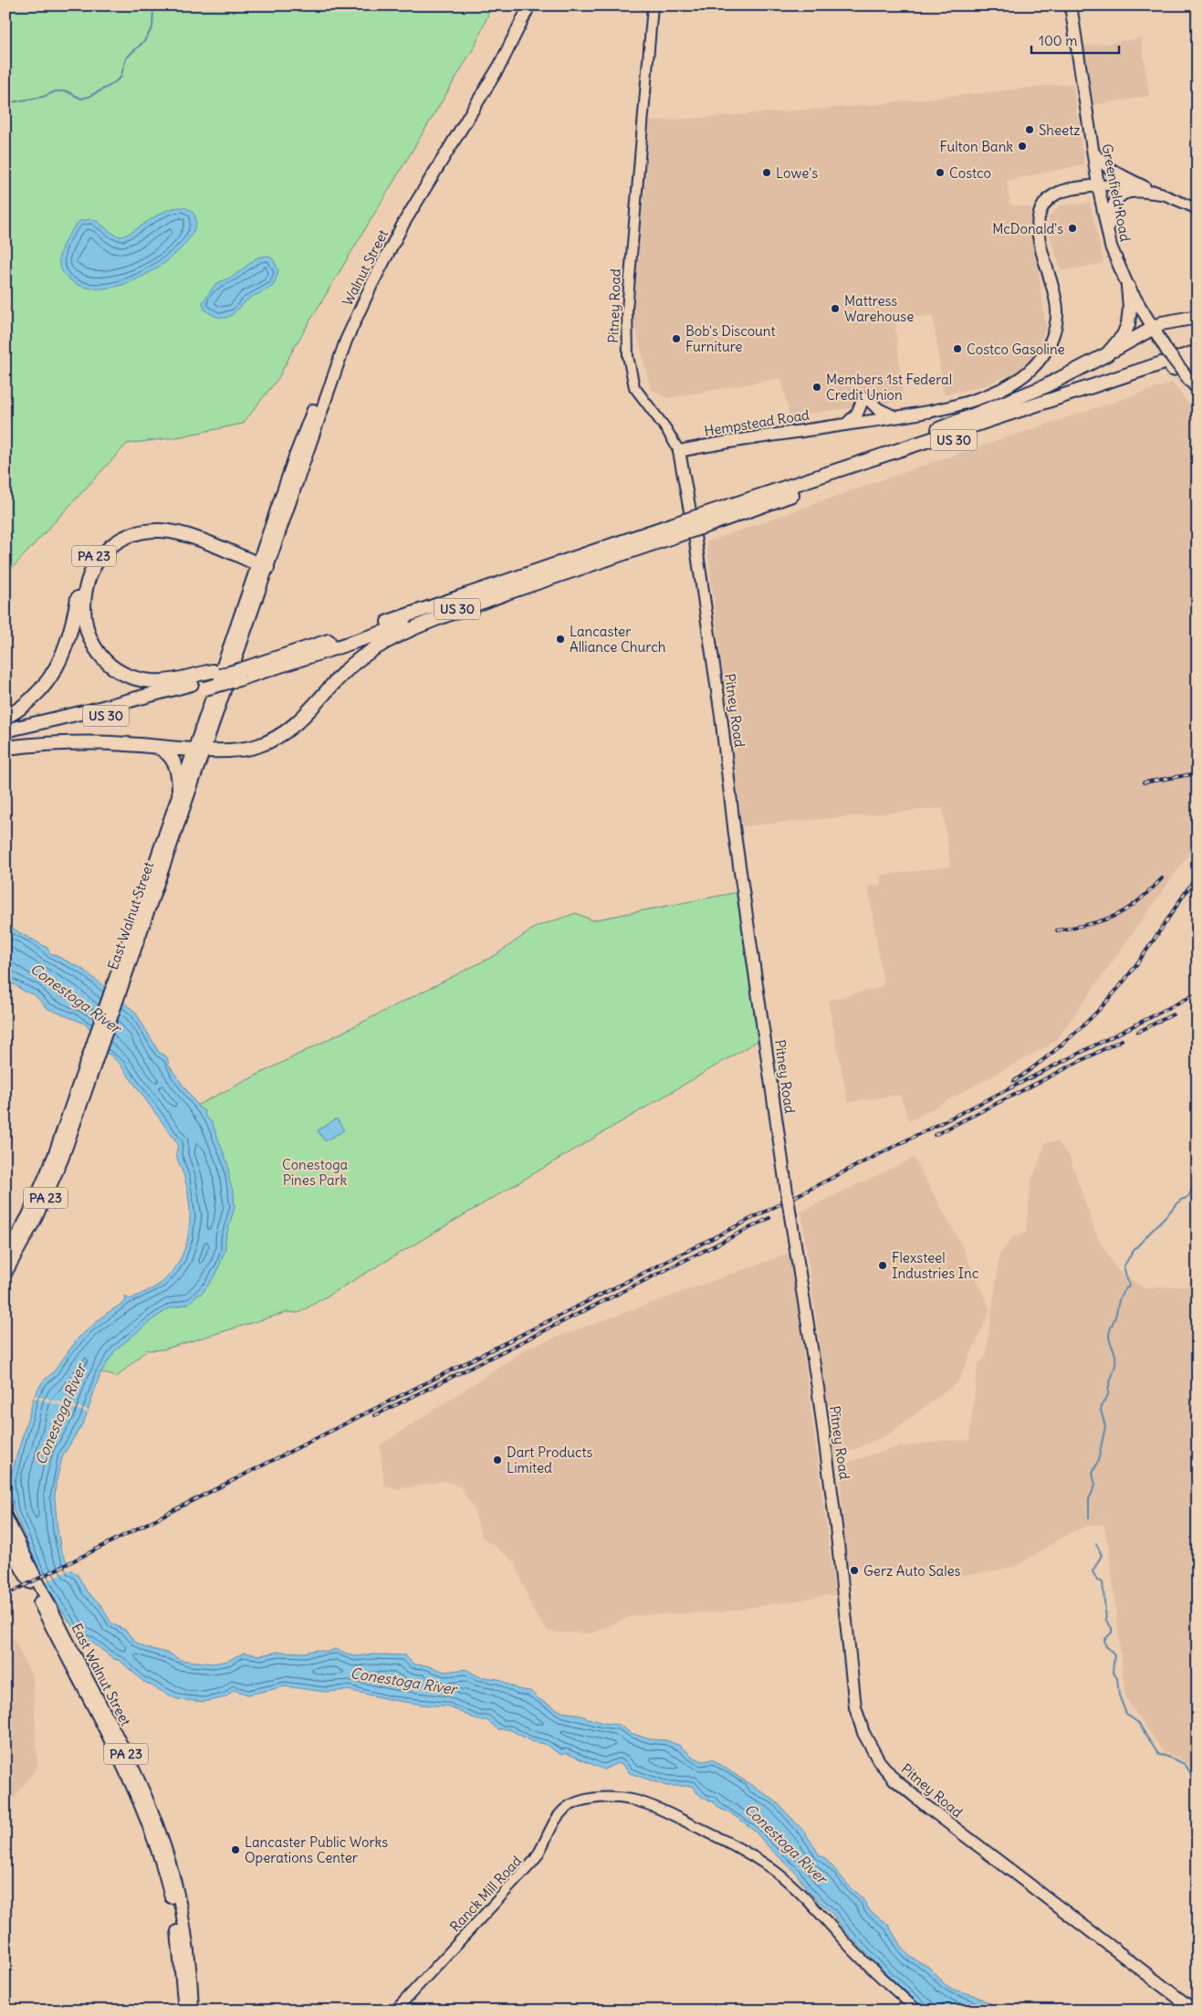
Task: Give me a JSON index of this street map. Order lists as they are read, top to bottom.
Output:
{
  "streets": {
    "highway": ["US 30", "PA 23"],
    "main road": [
      "Greenfield Road",
      "Walnut Street",
      "Pitney Road",
      "Hempstead Road",
      "East Walnut Street"
    ],
    "street": ["Ranck Mill Road"]
  },
  "crossings": [
    ["Greenfield Road", "Hempstead Road"],
    ["Walnut Street", "PA 23"],
    ["Walnut Street", "East Walnut Street"],
    ["Pitney Road", "Hempstead Road"],
    ["PA 23", "East Walnut Street"]
  ],
  "water": ["Conestoga River"],
  "parks": ["Conestoga Pines Park"],
  "places": [
    "Sheetz",
    "Fulton Bank",
    "Lowe's",
    "Costco",
    "McDonald's",
    "Mattress Warehouse",
    "Bob's Discount Furniture",
    "Costco Gasoline",
    "Members 1st Federal Credit Union",
    "Lancaster Alliance Church",
    "Flexsteel Industries Inc",
    "Dart Products Limited",
    "Gerz Auto Sales",
    "Lancaster Public Works Operations Center"
  ],
  "scale_bar": "100 m"
}
